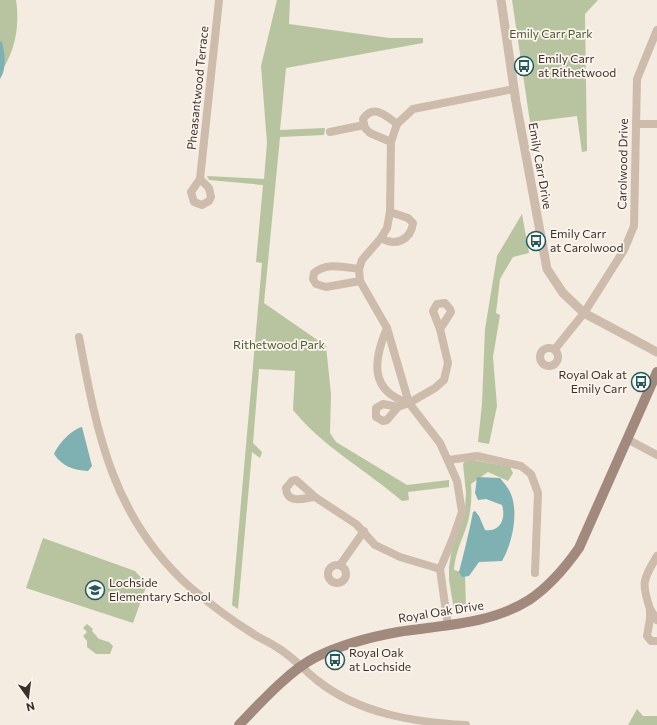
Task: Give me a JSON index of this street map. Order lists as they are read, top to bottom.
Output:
{
  "streets": {
    "main road": ["Royal Oak Drive"],
    "street": ["Pheasantwood Terrace", "Carolwood Drive", "Emily Carr Drive"]
  },
  "crossings": [
    ["Carolwood Drive", "Emily Carr Drive"]
  ],
  "parks": ["Emily Carr Park", "Rithetwood Park"],
  "places": {
    "bus stop": [
      "Emily Carr at Rithetwood",
      "Emily Carr at Carolwood",
      "Royal Oak at Emily Carr",
      "Royal Oak at Lochside"
    ],
    "school or university": ["Lochside Elementary School"]
  },
  "north": "bottom"
}
